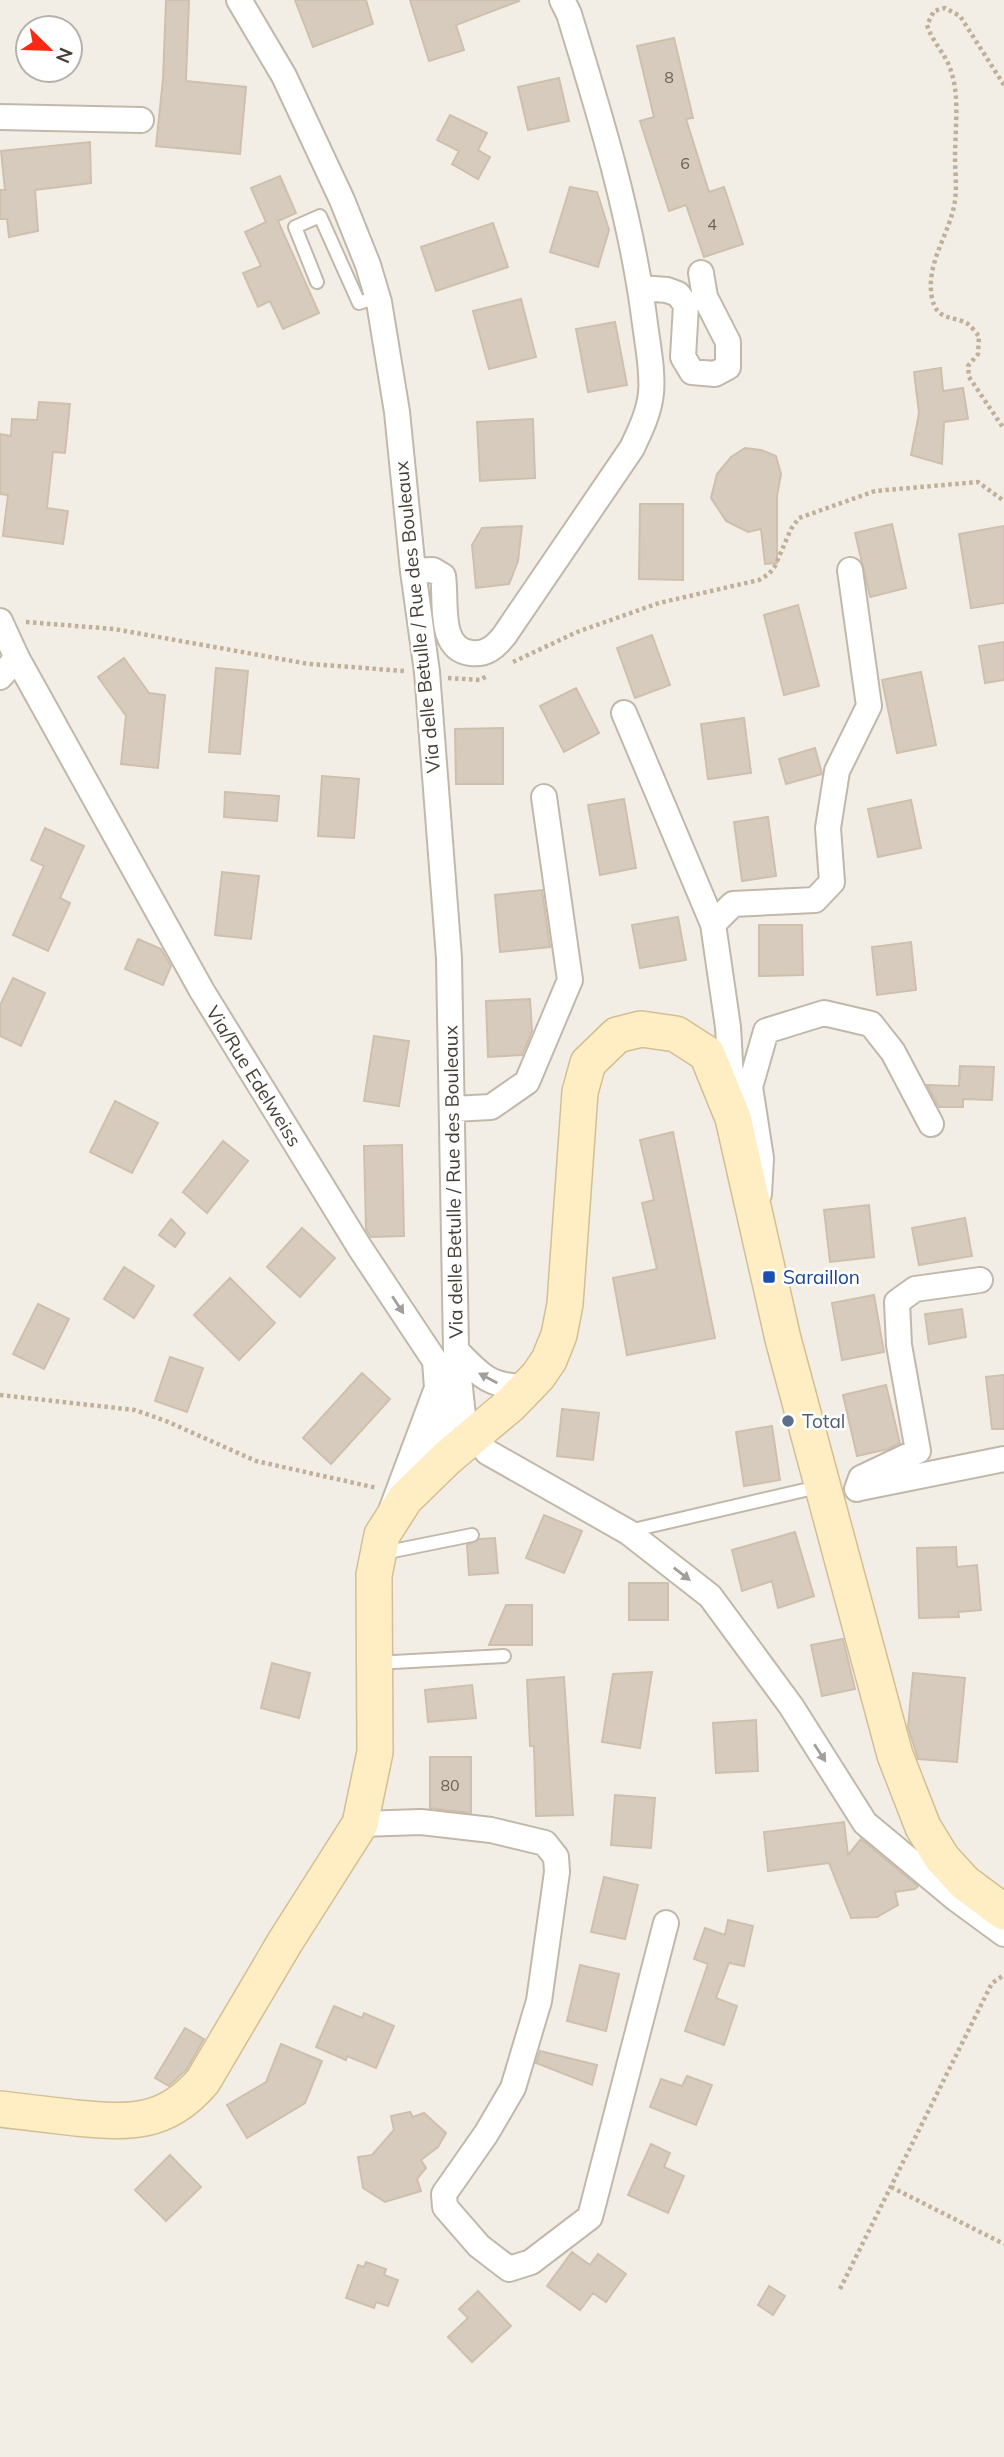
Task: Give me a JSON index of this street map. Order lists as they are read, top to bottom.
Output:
{
  "streets": {
    "street": ["Via delle Betulle / Rue des Bouleaux", "Via/Rue Edelweiss"]
  },
  "one_way": ["Via/Rue Edelweiss"],
  "places": {
    "transit": ["Saraillon"],
    "other": ["Total"]
  },
  "house_numbers": [
    "8",
    "6",
    "4",
    "80"
  ],
  "north": "bottom right"
}
